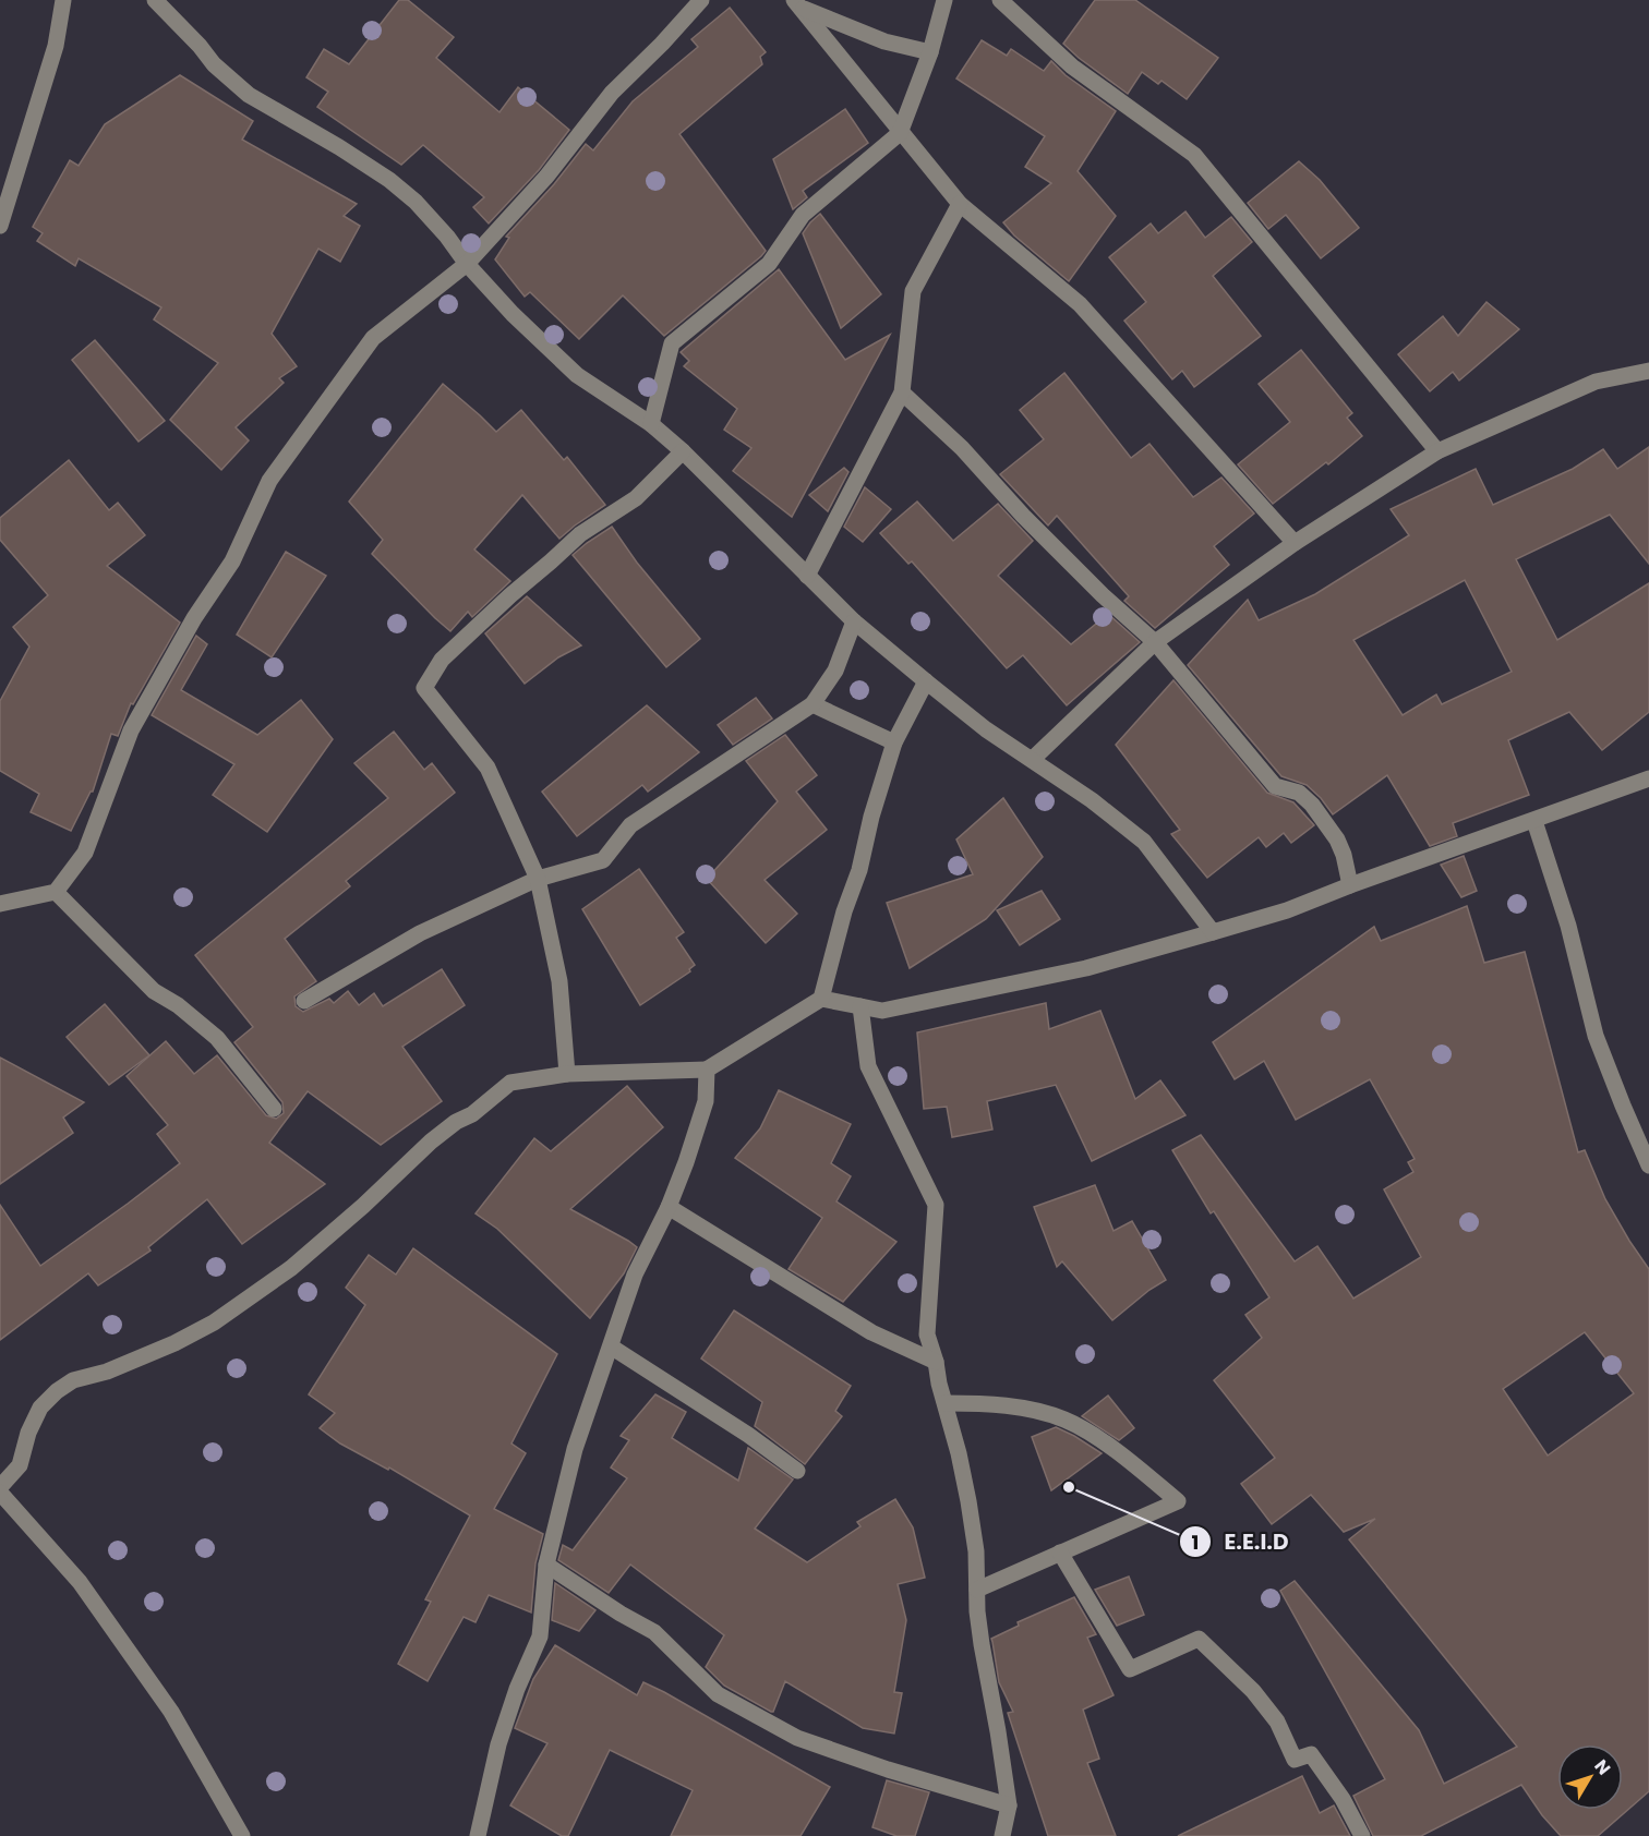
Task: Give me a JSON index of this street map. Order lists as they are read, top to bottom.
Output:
{
  "places": ["E.E.I.D"],
  "north": "top right"
}
